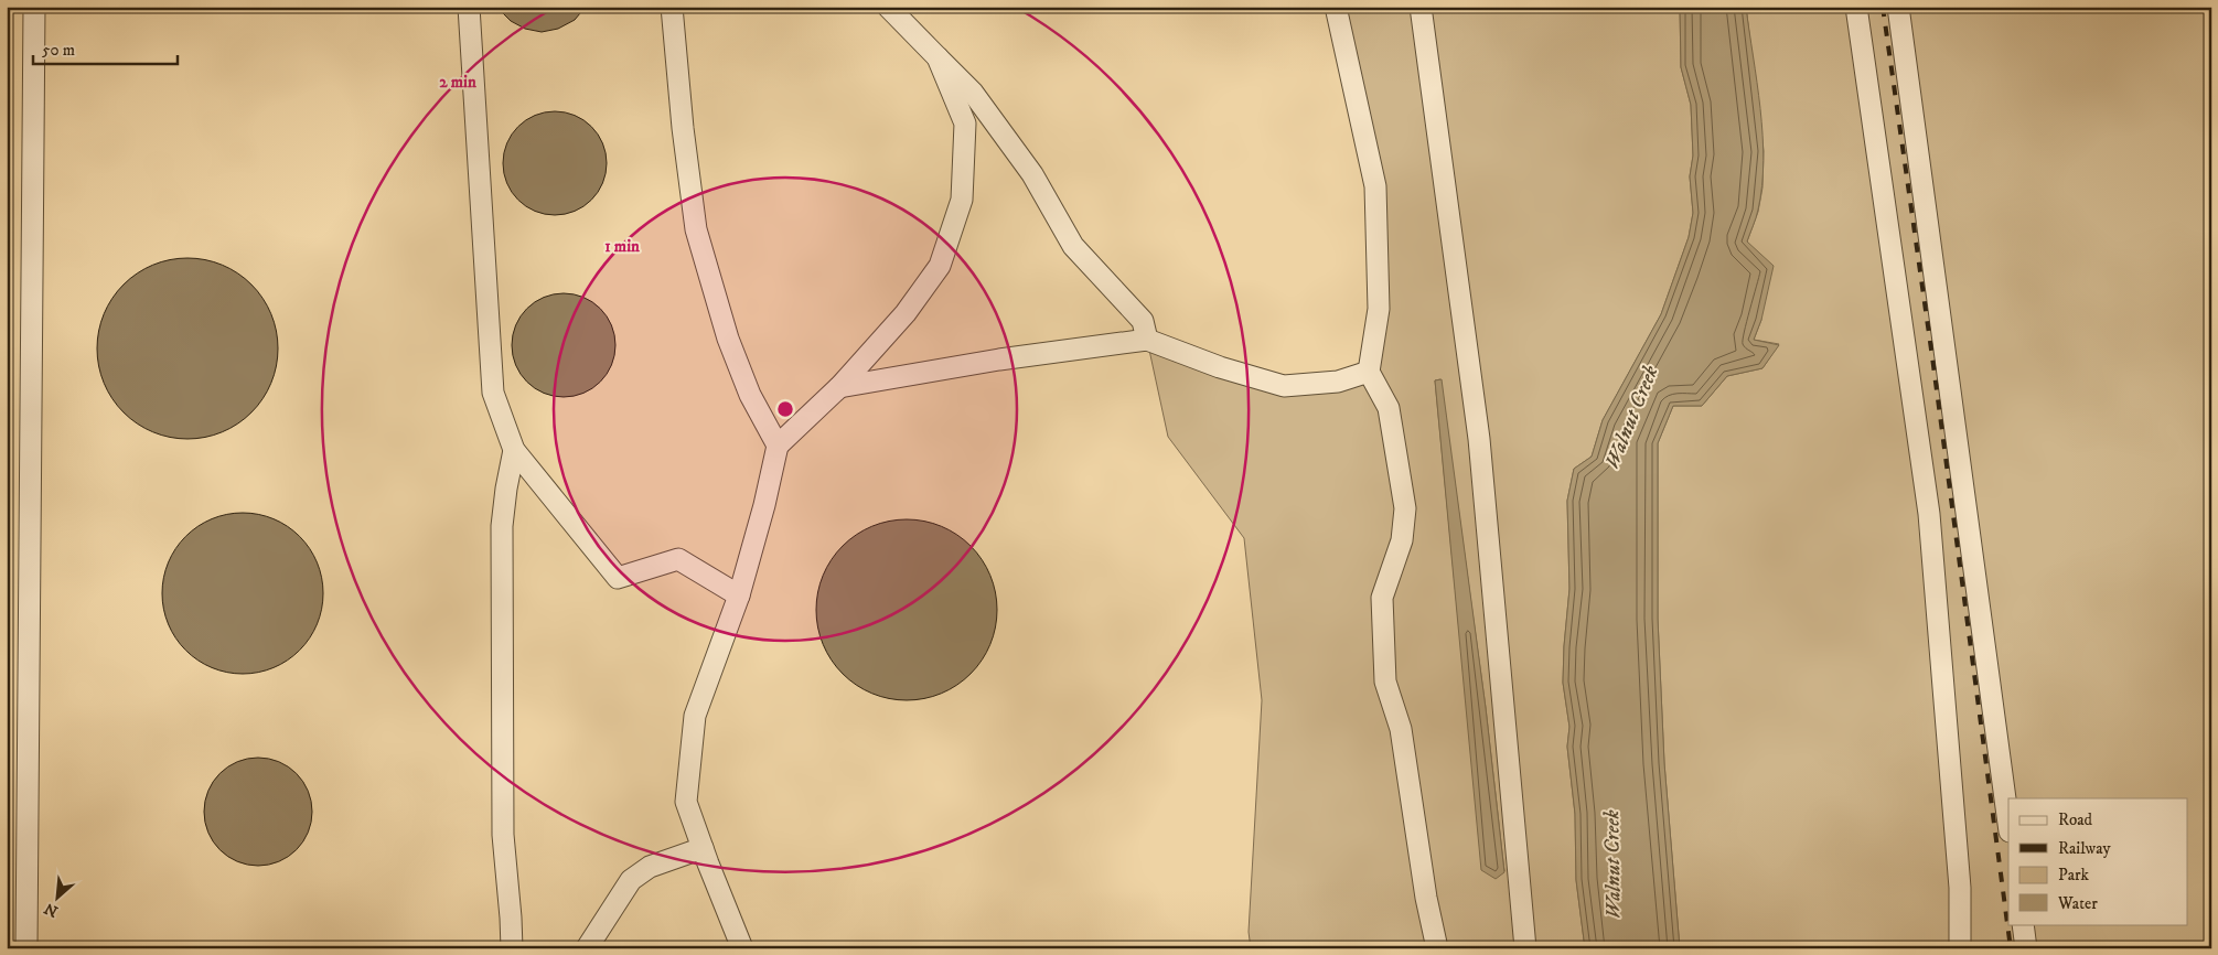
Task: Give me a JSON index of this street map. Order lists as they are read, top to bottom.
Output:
{
  "water": ["Walnut Creek"],
  "legend": [
    "Road",
    "Railway",
    "Park",
    "Water"
  ],
  "scale_bar": "50 m",
  "north": "bottom left",
  "rings": ["2 min", "1 min"]
}
